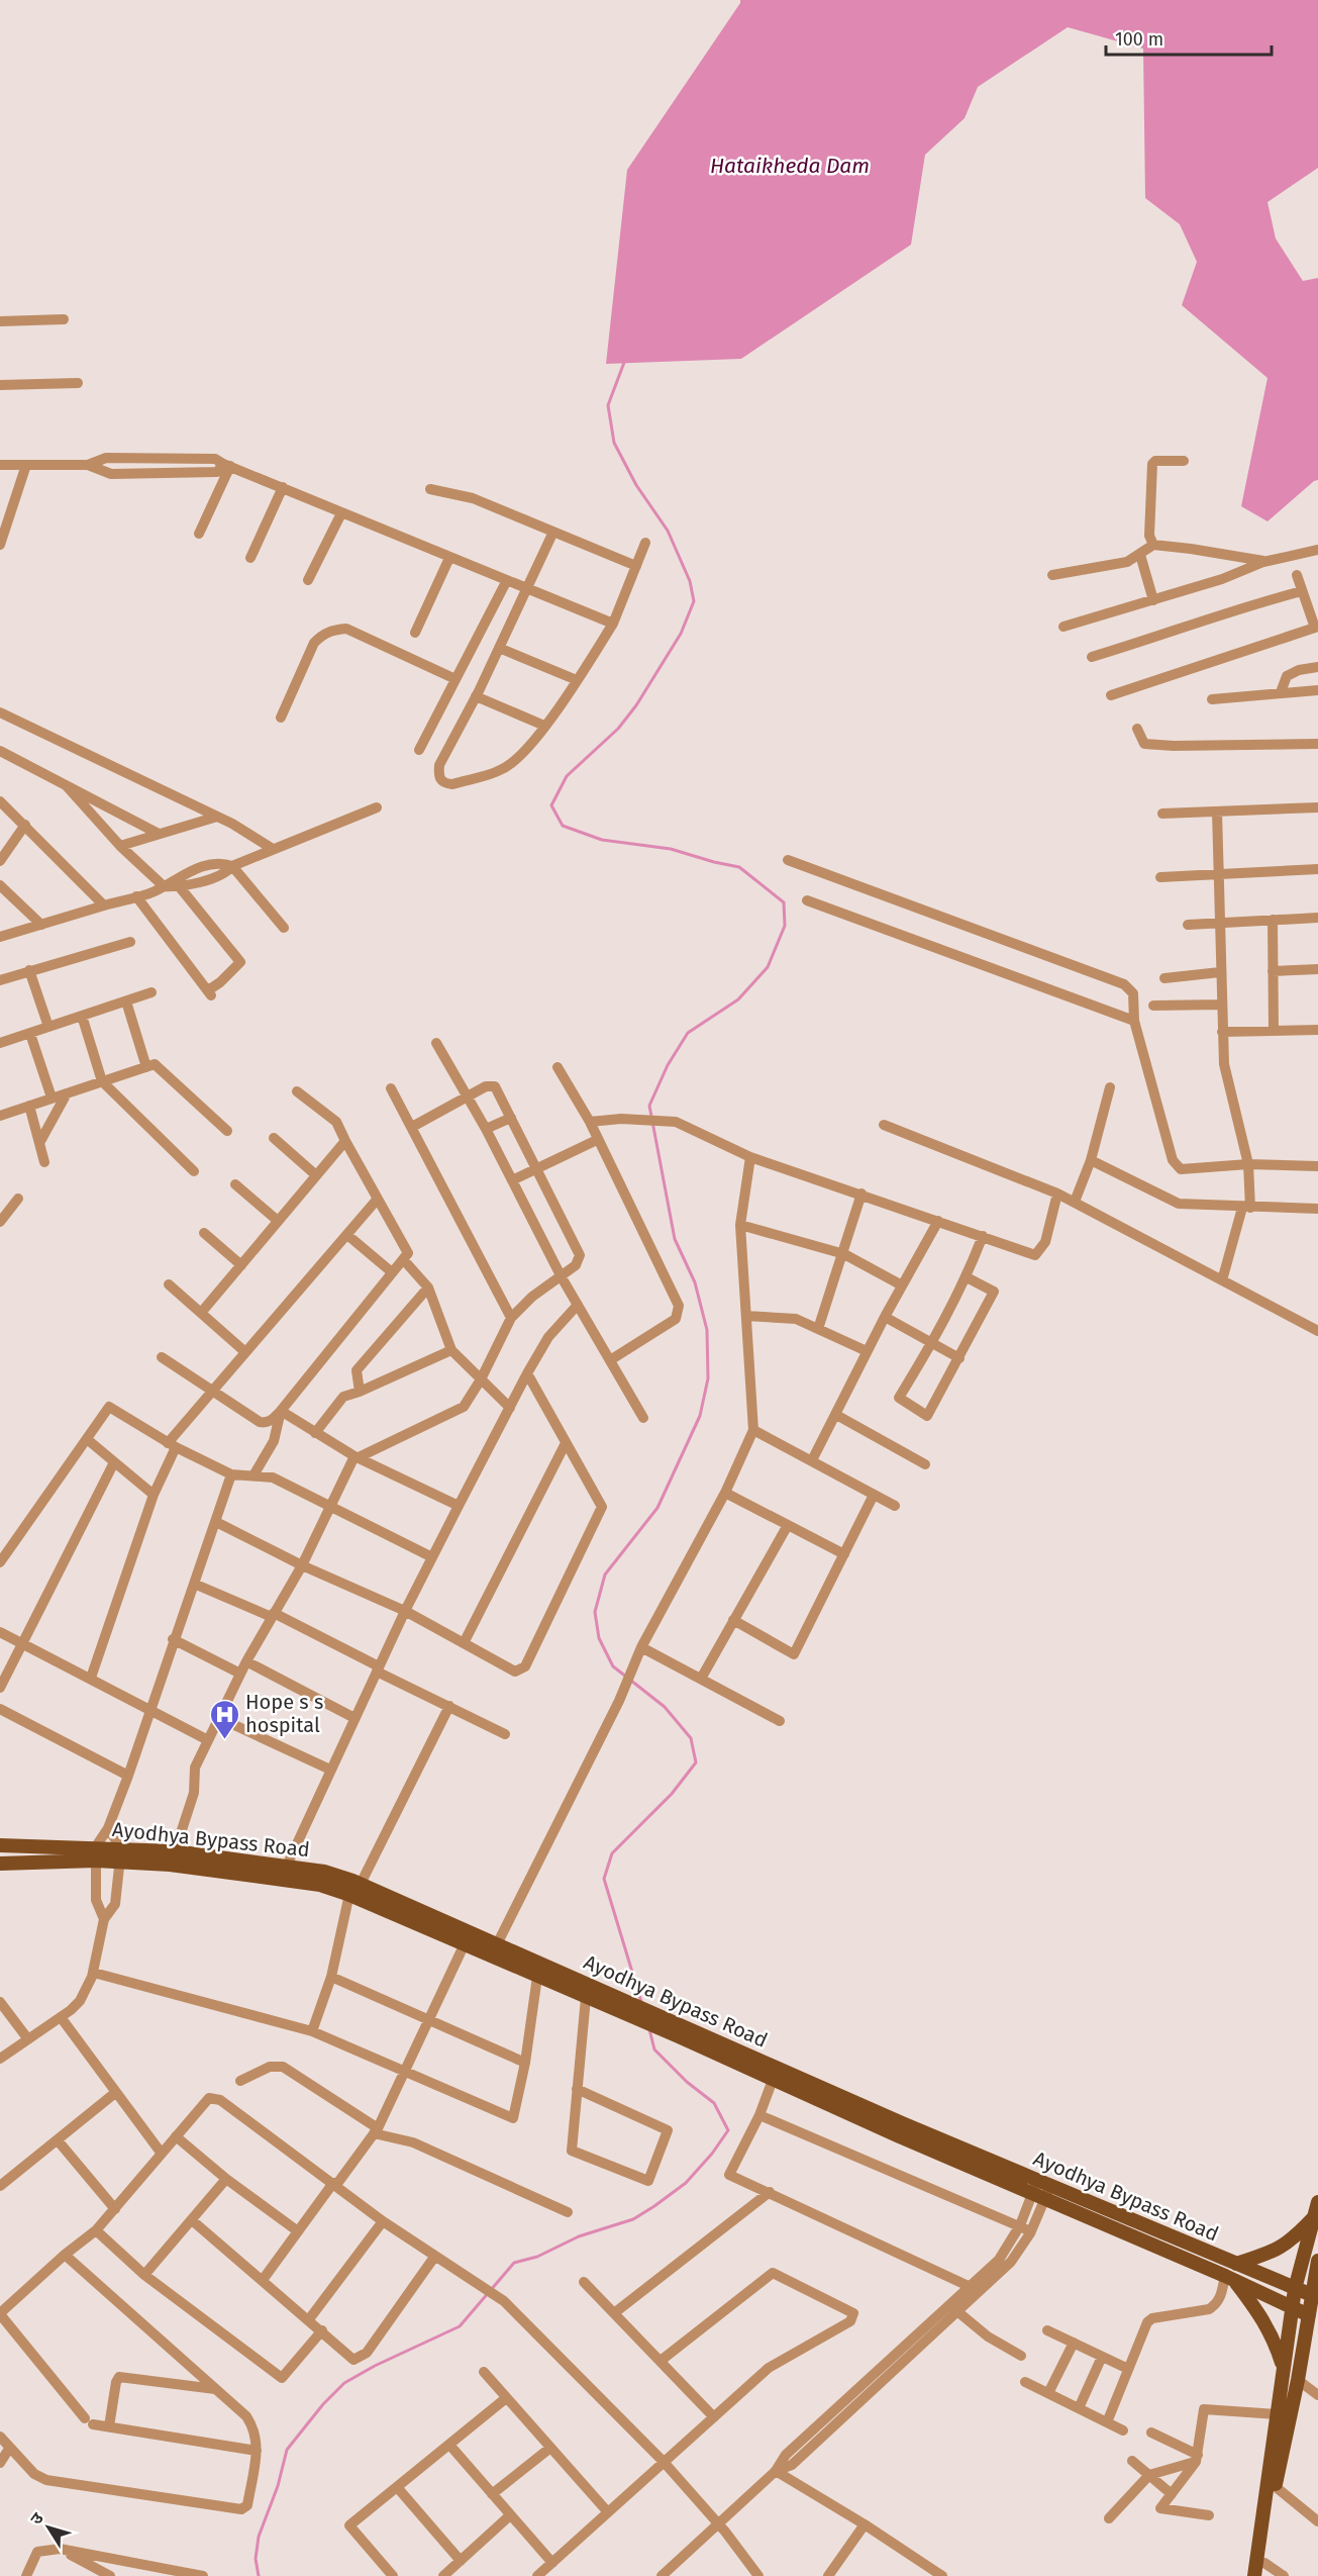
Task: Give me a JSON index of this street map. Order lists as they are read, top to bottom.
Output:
{
  "streets": {
    "main road": ["Ayodhya Bypass Road"]
  },
  "water": ["Hataikheda Dam"],
  "places": {
    "hospital": ["Hope s s hospital"]
  },
  "scale_bar": "100 m",
  "north": "top left"
}
